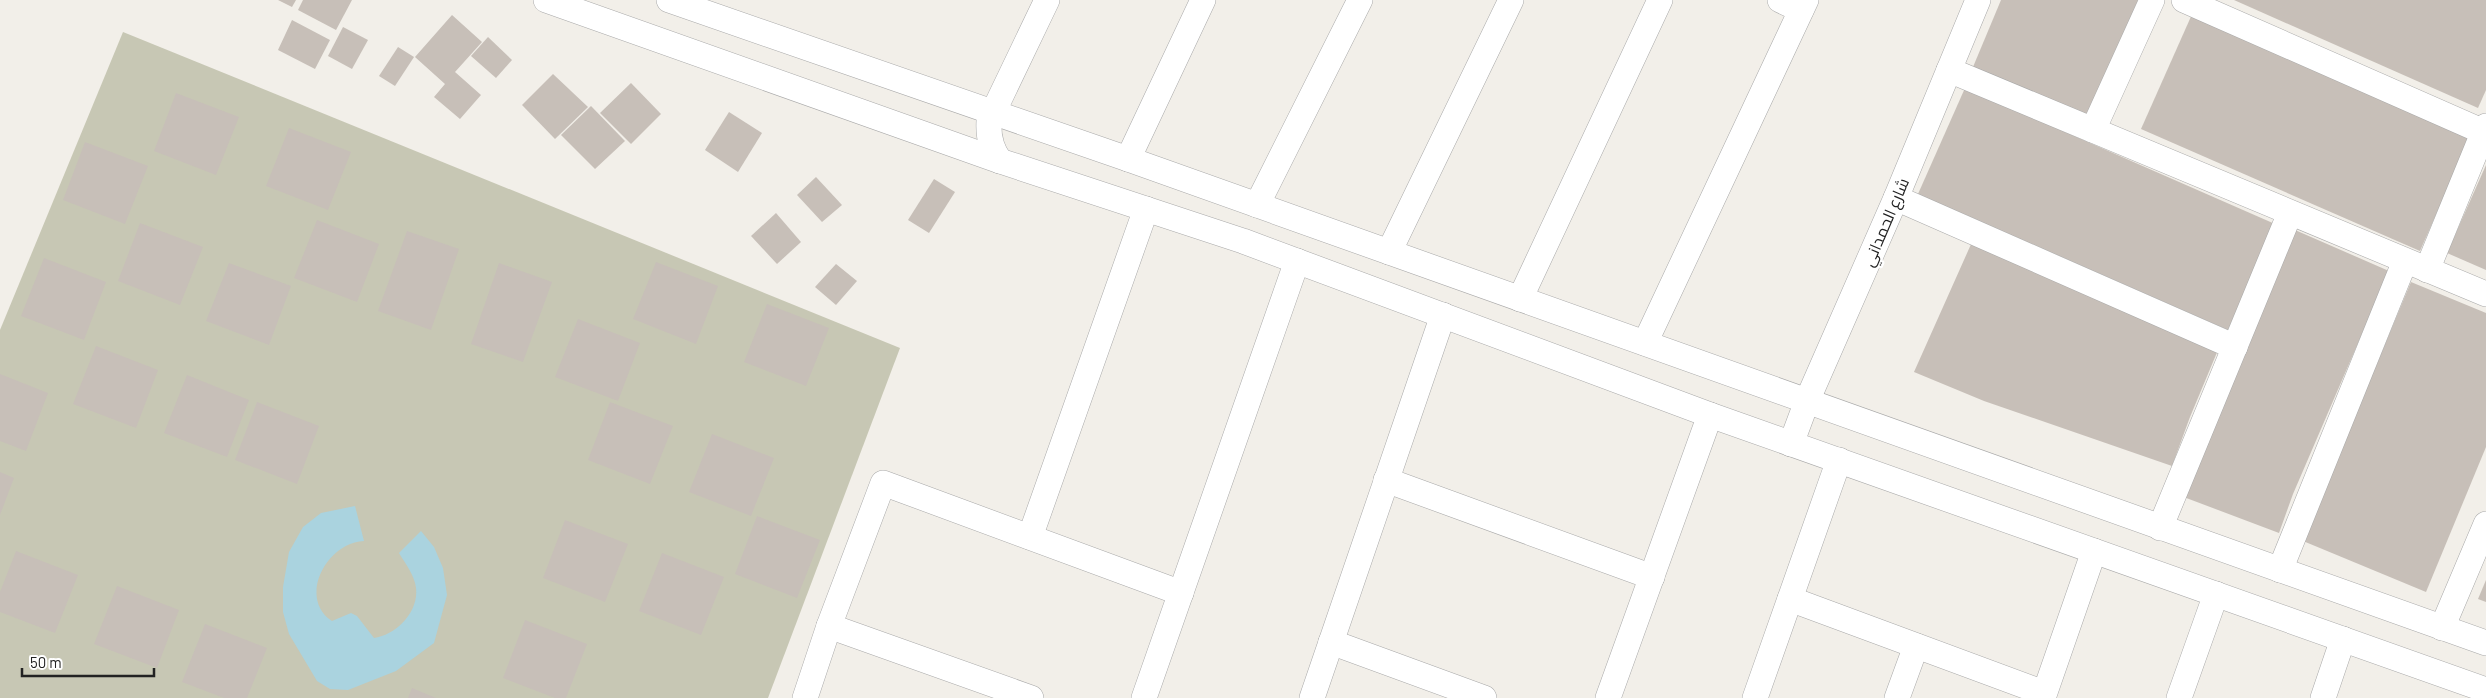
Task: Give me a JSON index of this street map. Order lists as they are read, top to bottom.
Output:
{
  "streets": {
    "street": ["شارع الحمداني"]
  },
  "scale_bar": "50 m"
}
